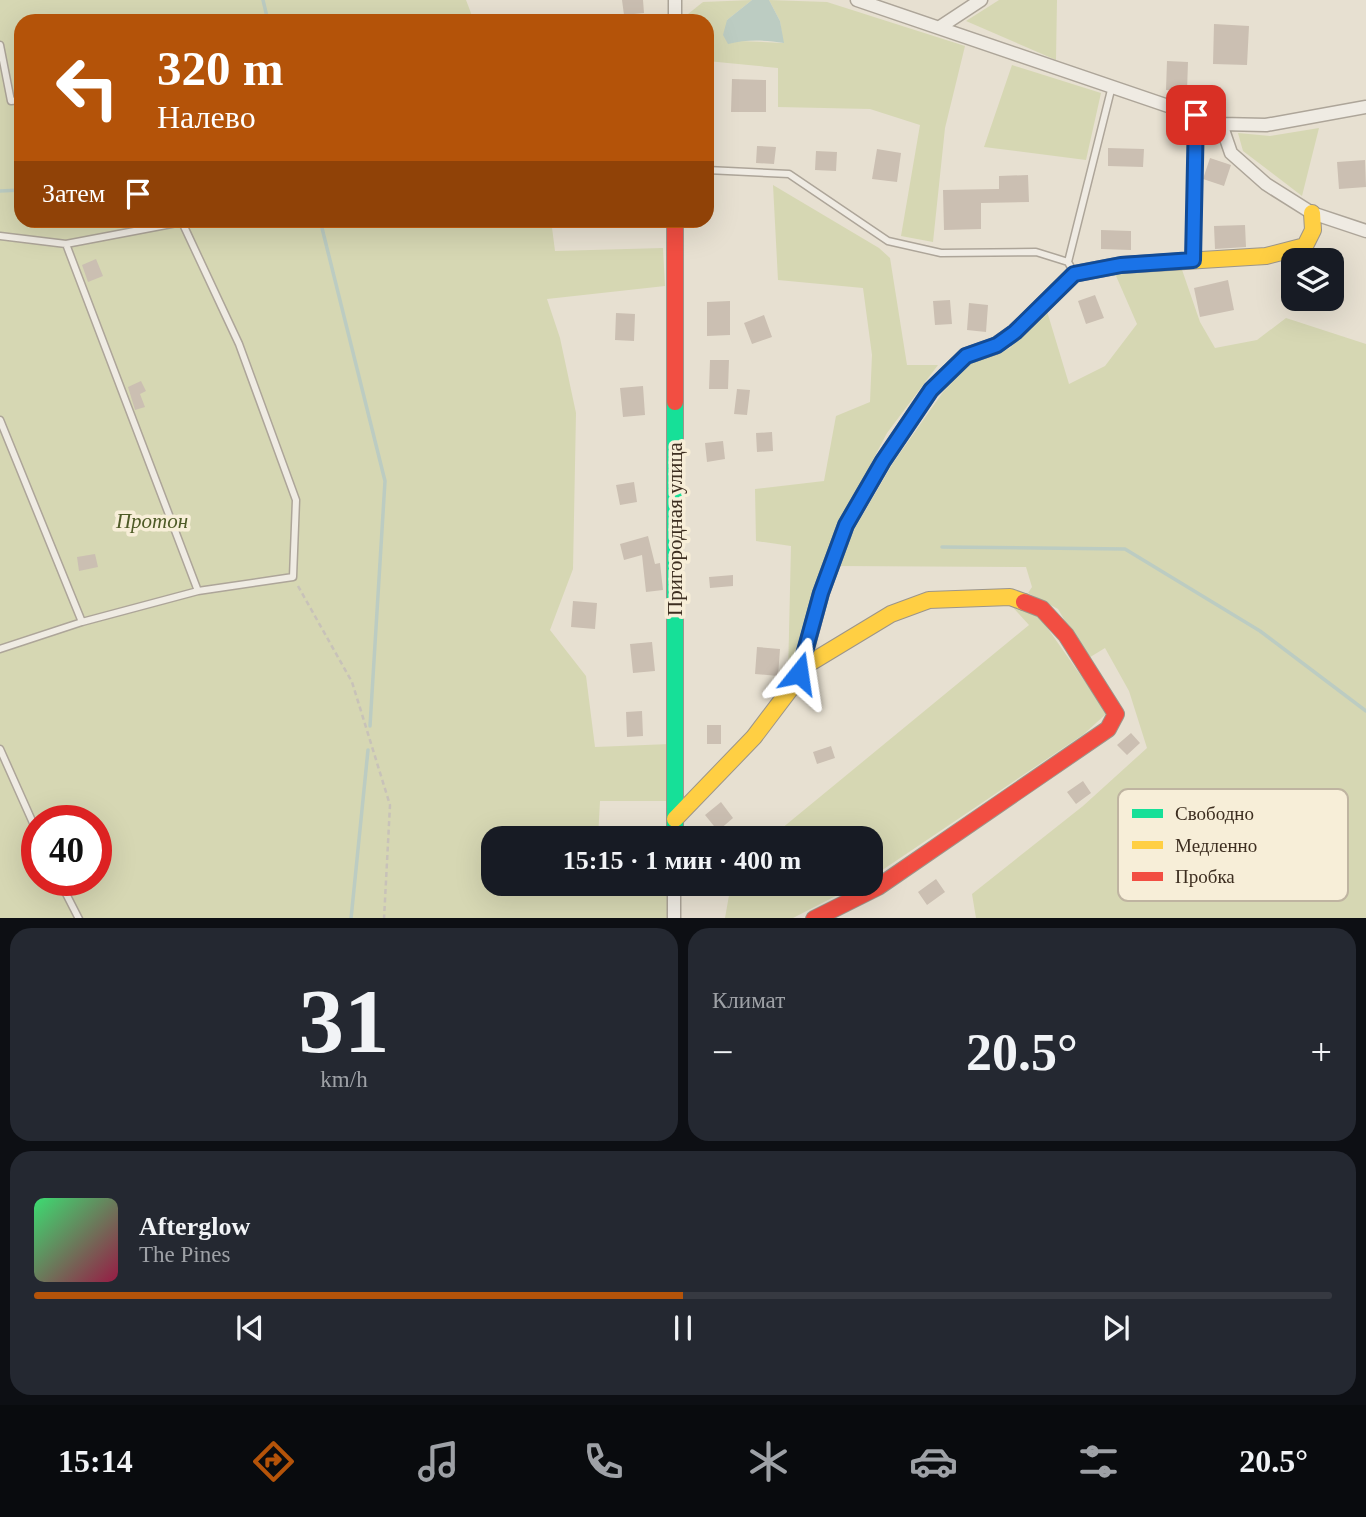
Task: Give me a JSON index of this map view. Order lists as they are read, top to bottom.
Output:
{
  "streets": {
    "street": ["Пригородная улица"]
  },
  "parks": ["Протон"],
  "legend": ["Свободно", "Медленно", "Пробка"],
  "page": {
    "turn": ["320 m", "Налево"],
    "then": "Затем",
    "limit": "40",
    "trip": "15:15 · 1 мин · 400 m",
    "tile": [
      ["31", "km/h"],
      "Климат"
    ],
    "heat": ["−", "20.5°", "+"],
    "song": ["Afterglow", "The Pines"],
    "tabs": ["15:14", "20.5°"]
  }
}
